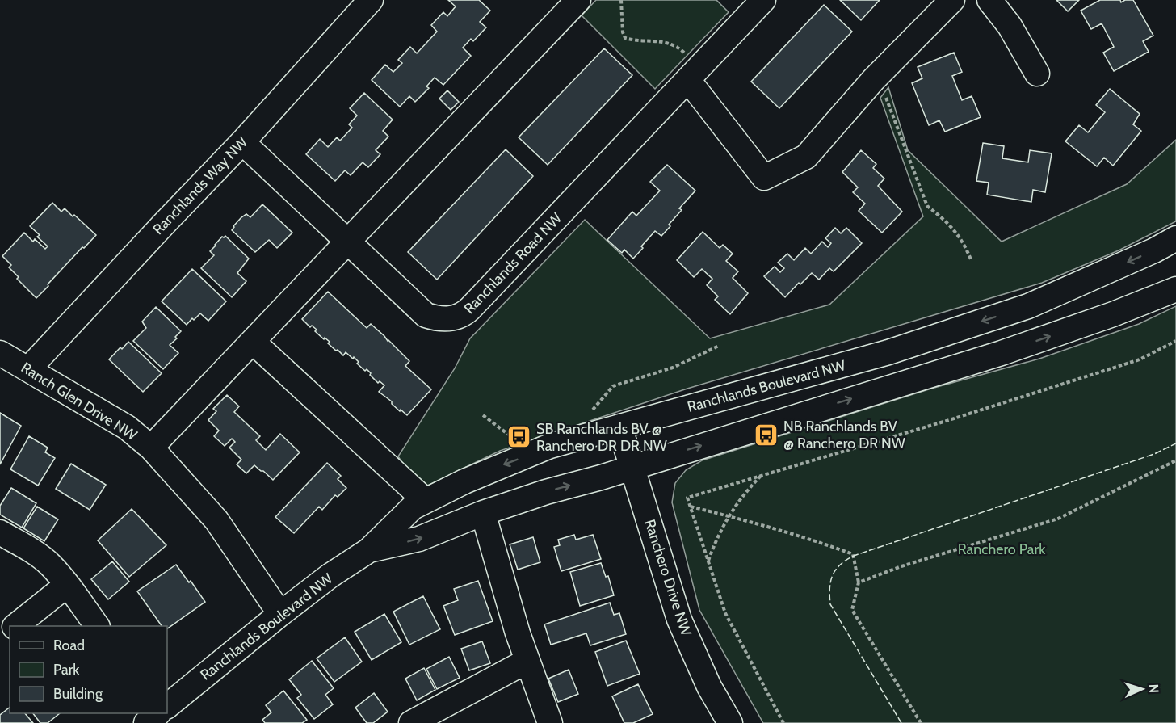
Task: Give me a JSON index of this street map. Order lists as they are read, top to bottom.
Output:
{
  "streets": {
    "street": [
      "Ranchlands Way NW",
      "Ranchlands Road NW",
      "Ranchlands Boulevard NW",
      "Ranch Glen Drive NW",
      "Ranchero Drive NW"
    ]
  },
  "crossings": [
    ["Ranchlands Way NW", "Ranchlands Road NW"],
    ["Ranchlands Way NW", "Ranch Glen Drive NW"],
    ["Ranchlands Boulevard NW", "Ranch Glen Drive NW"],
    ["Ranchlands Boulevard NW", "Ranchero Drive NW"]
  ],
  "parks": ["Ranchero Park"],
  "places": {
    "bus stop": ["NB Ranchlands BV @ Ranchero DR NW", "SB Ranchlands BV @ Ranchero DR DR NW"]
  },
  "legend": ["Road", "Park", "Building"],
  "north": "right"
}
